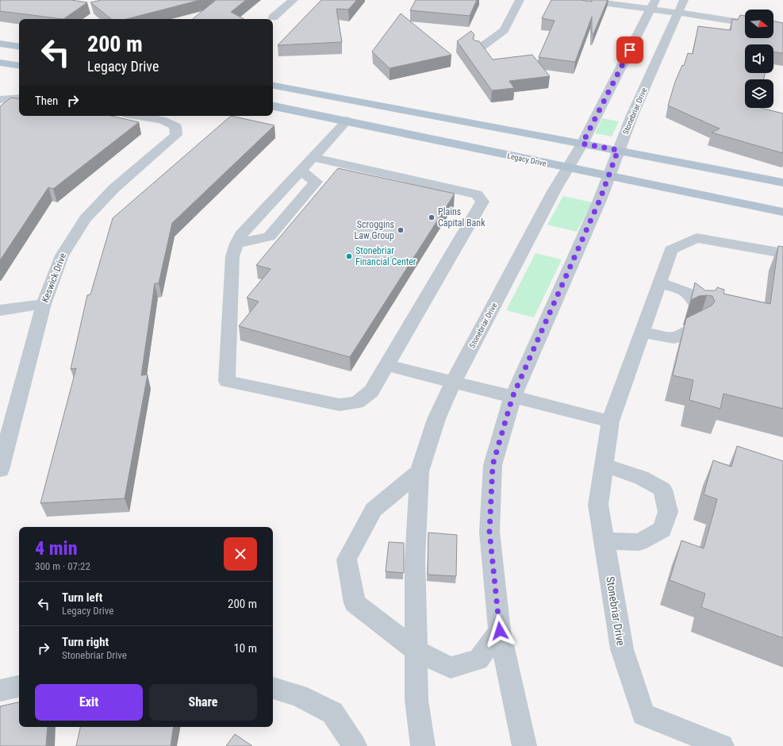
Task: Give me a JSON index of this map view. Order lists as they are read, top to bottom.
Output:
{
  "streets": {
    "main road": ["Legacy Drive"],
    "street": ["Stonebriar Drive", "Keswick Drive"]
  },
  "crossings": [
    ["Stonebriar Drive", "Legacy Drive"]
  ],
  "places": ["Plains Capital Bank", "Scroggins Law Group", "Stonebriar Financial Center"],
  "north": "right",
  "page": {
    "turn": ["200 m", "Legacy Drive"],
    "then": "Then",
    "heading": ["4 min", "300 m · 07:22"],
    "list": [
      {
        "name": "Turn left",
        "note": "Legacy Drive",
        "value": "200 m"
      },
      {
        "name": "Turn right",
        "note": "Stonebriar Drive",
        "value": "10 m"
      }
    ],
    "buttons": ["Exit", "Share"]
  }
}
